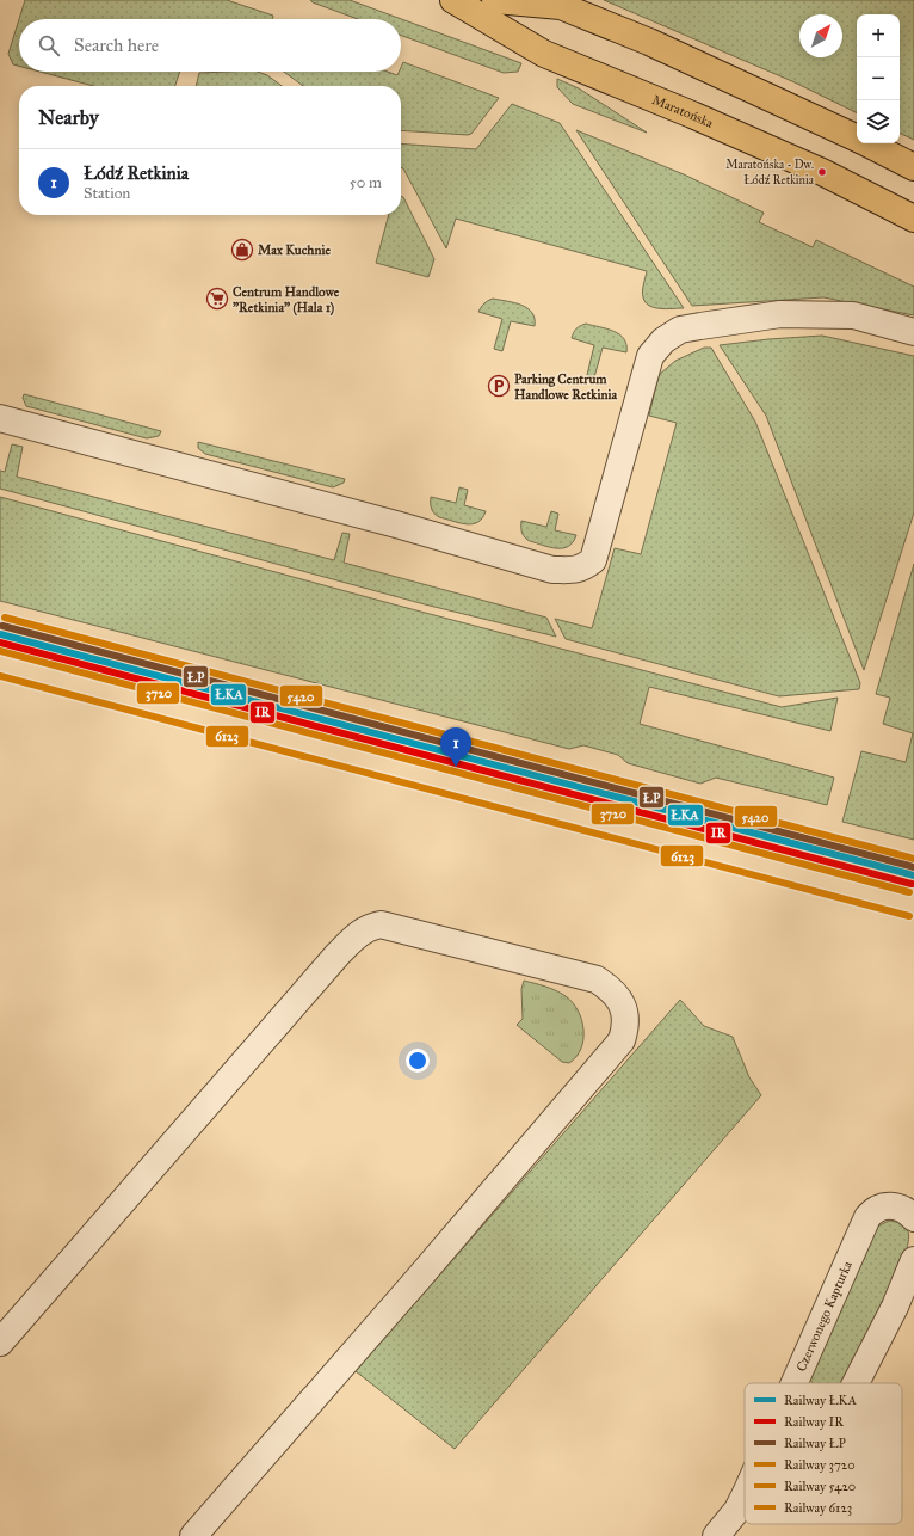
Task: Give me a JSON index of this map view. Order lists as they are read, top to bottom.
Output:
{
  "streets": {
    "main road": ["Maratońska"],
    "street": ["Czerwonego Kapturka"]
  },
  "places": {
    "other": ["Maratońska - Dw. Łódź Retkinia"],
    "shop": ["Max Kuchnie"],
    "supermarket": ["Centrum Handlowe \"Retkinia\" (Hala 1)"],
    "parking": ["Parking Centrum Handlowe Retkinia"]
  },
  "lines": [
    "rail line 5420",
    "rail line ŁP",
    "rail line ŁKA",
    "rail line IR",
    "rail line 3720",
    "rail line 6123"
  ],
  "legend": [
    "Railway ŁKA",
    "Railway IR",
    "Railway ŁP",
    "Railway 3720",
    "Railway 5420",
    "Railway 6123"
  ],
  "north": "top right",
  "page": {
    "map_buttons": ["+", "−"],
    "search": "Search here",
    "heading": "Nearby",
    "list": [
      {
        "mark": "1",
        "name": "Łódź Retkinia",
        "note": "Station",
        "value": "50 m"
      }
    ],
    "pins": "1"
  }
}
